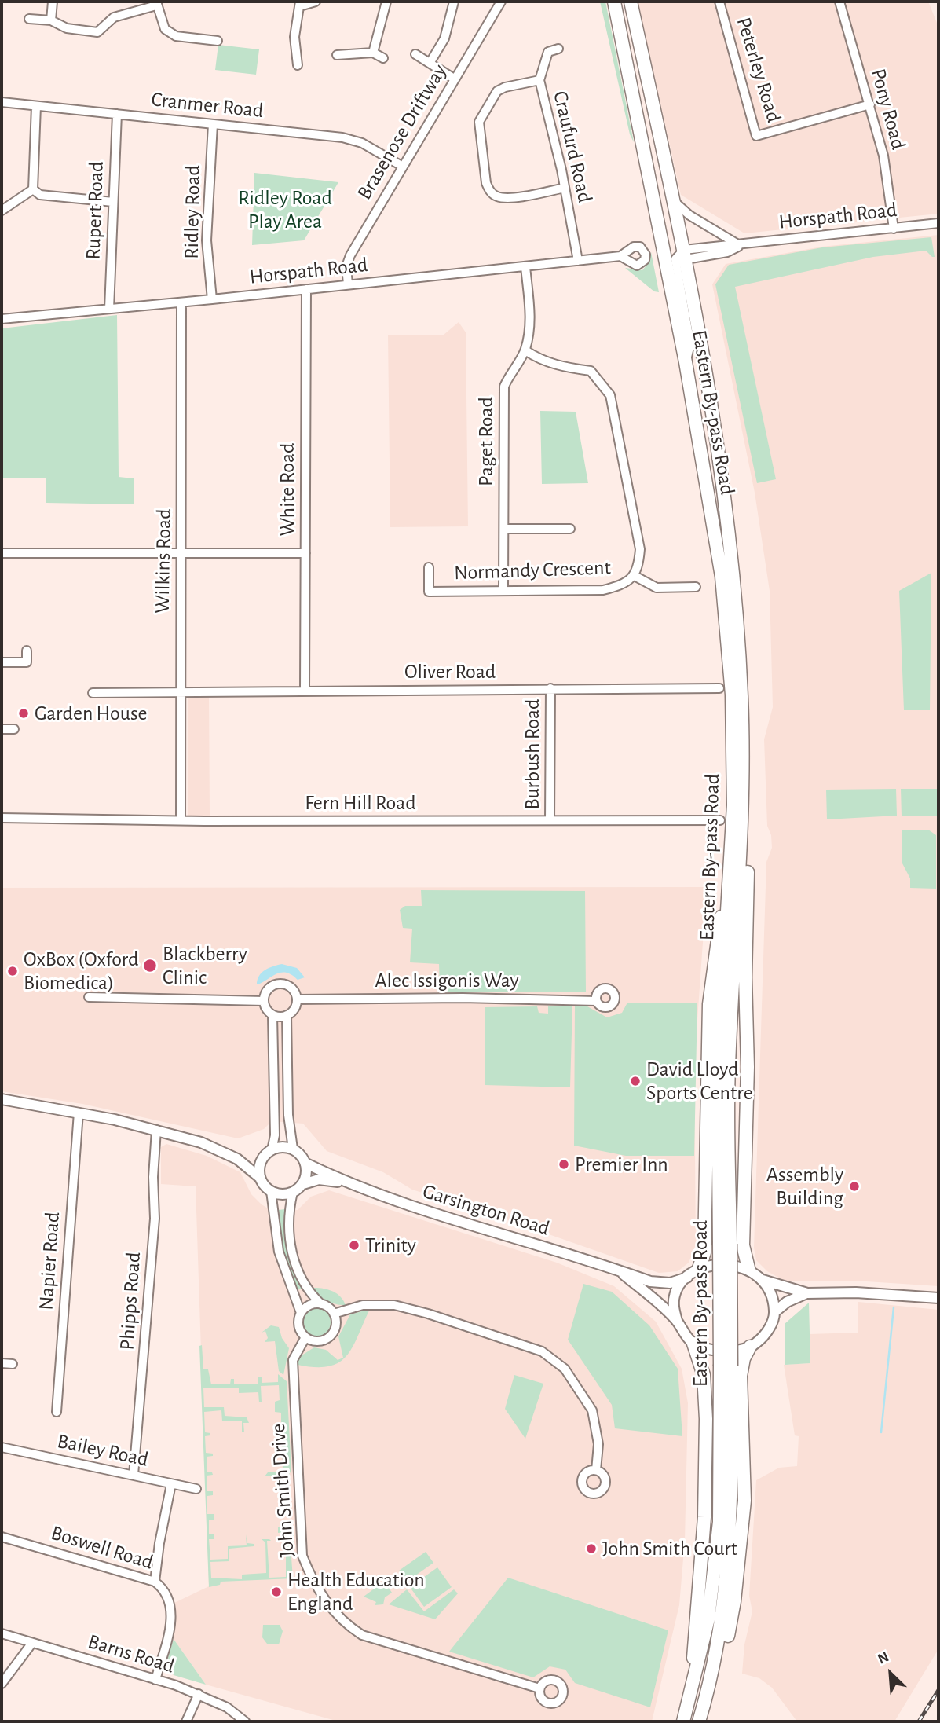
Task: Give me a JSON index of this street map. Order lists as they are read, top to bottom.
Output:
{
  "streets": {
    "highway": ["Eastern By-pass Road"],
    "main road": ["Garsington Road"],
    "street": [
      "Peterley Road",
      "Cranmer Road",
      "Pony Road",
      "Brasenose Driftway",
      "Craufurd Road",
      "Rupert Road",
      "Ridley Road",
      "Horspath Road",
      "Paget Road",
      "White Road",
      "Wilkins Road",
      "Normandy Crescent",
      "Oliver Road",
      "Burbush Road",
      "Fern Hill Road",
      "Alec Issigonis Way",
      "Napier Road",
      "Phipps Road",
      "Bailey Road",
      "John Smith Drive",
      "Boswell Road",
      "Barns Road"
    ]
  },
  "crossings": [
    ["Peterley Road", "Pony Road"],
    ["Cranmer Road", "Brasenose Driftway"],
    ["Cranmer Road", "Rupert Road"],
    ["Cranmer Road", "Ridley Road"],
    ["Pony Road", "Horspath Road"],
    ["Brasenose Driftway", "Horspath Road"],
    ["Craufurd Road", "Horspath Road"],
    ["Rupert Road", "Horspath Road"],
    ["Ridley Road", "Horspath Road"],
    ["Horspath Road", "Eastern By-pass Road"],
    ["Horspath Road", "Paget Road"],
    ["Horspath Road", "White Road"],
    ["Horspath Road", "Wilkins Road"],
    ["Paget Road", "Normandy Crescent"],
    ["White Road", "Oliver Road"],
    ["Wilkins Road", "Oliver Road"],
    ["Wilkins Road", "Fern Hill Road"],
    ["Oliver Road", "Burbush Road"],
    ["Burbush Road", "Fern Hill Road"],
    ["Phipps Road", "Bailey Road"],
    ["Boswell Road", "Barns Road"]
  ],
  "parks": ["Ridley Road Play Area"],
  "places": [
    "Garden House",
    "Blackberry Clinic",
    "OxBox (Oxford Biomedica)",
    "David Lloyd Sports Centre",
    "Premier Inn",
    "Assembly Building",
    "Trinity",
    "John Smith Court",
    "Health Education England"
  ],
  "north": "top left"
}
